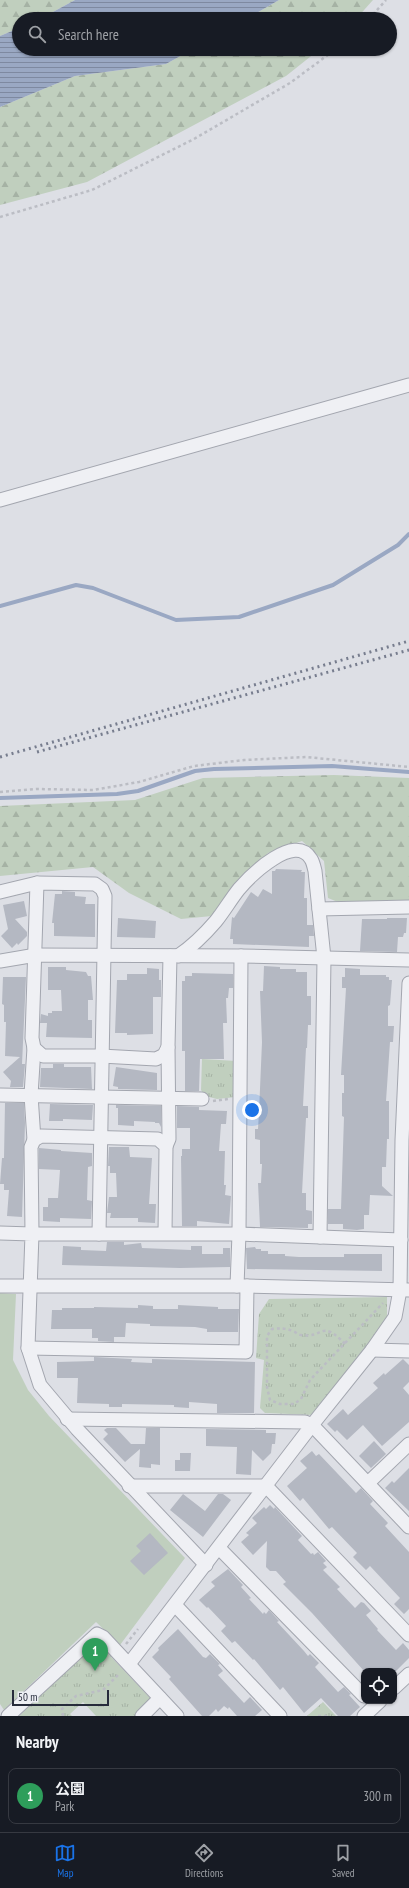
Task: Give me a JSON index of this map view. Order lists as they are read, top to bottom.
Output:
{
  "scale_bar": "50 m",
  "page": {
    "search": "Search here",
    "pins": "1",
    "scale": "50 m",
    "heading": "Nearby",
    "list": [
      {
        "mark": "1",
        "name": "公園",
        "note": "Park",
        "value": "300 m"
      }
    ],
    "nav": ["Map", "Directions", "Saved"]
  }
}
